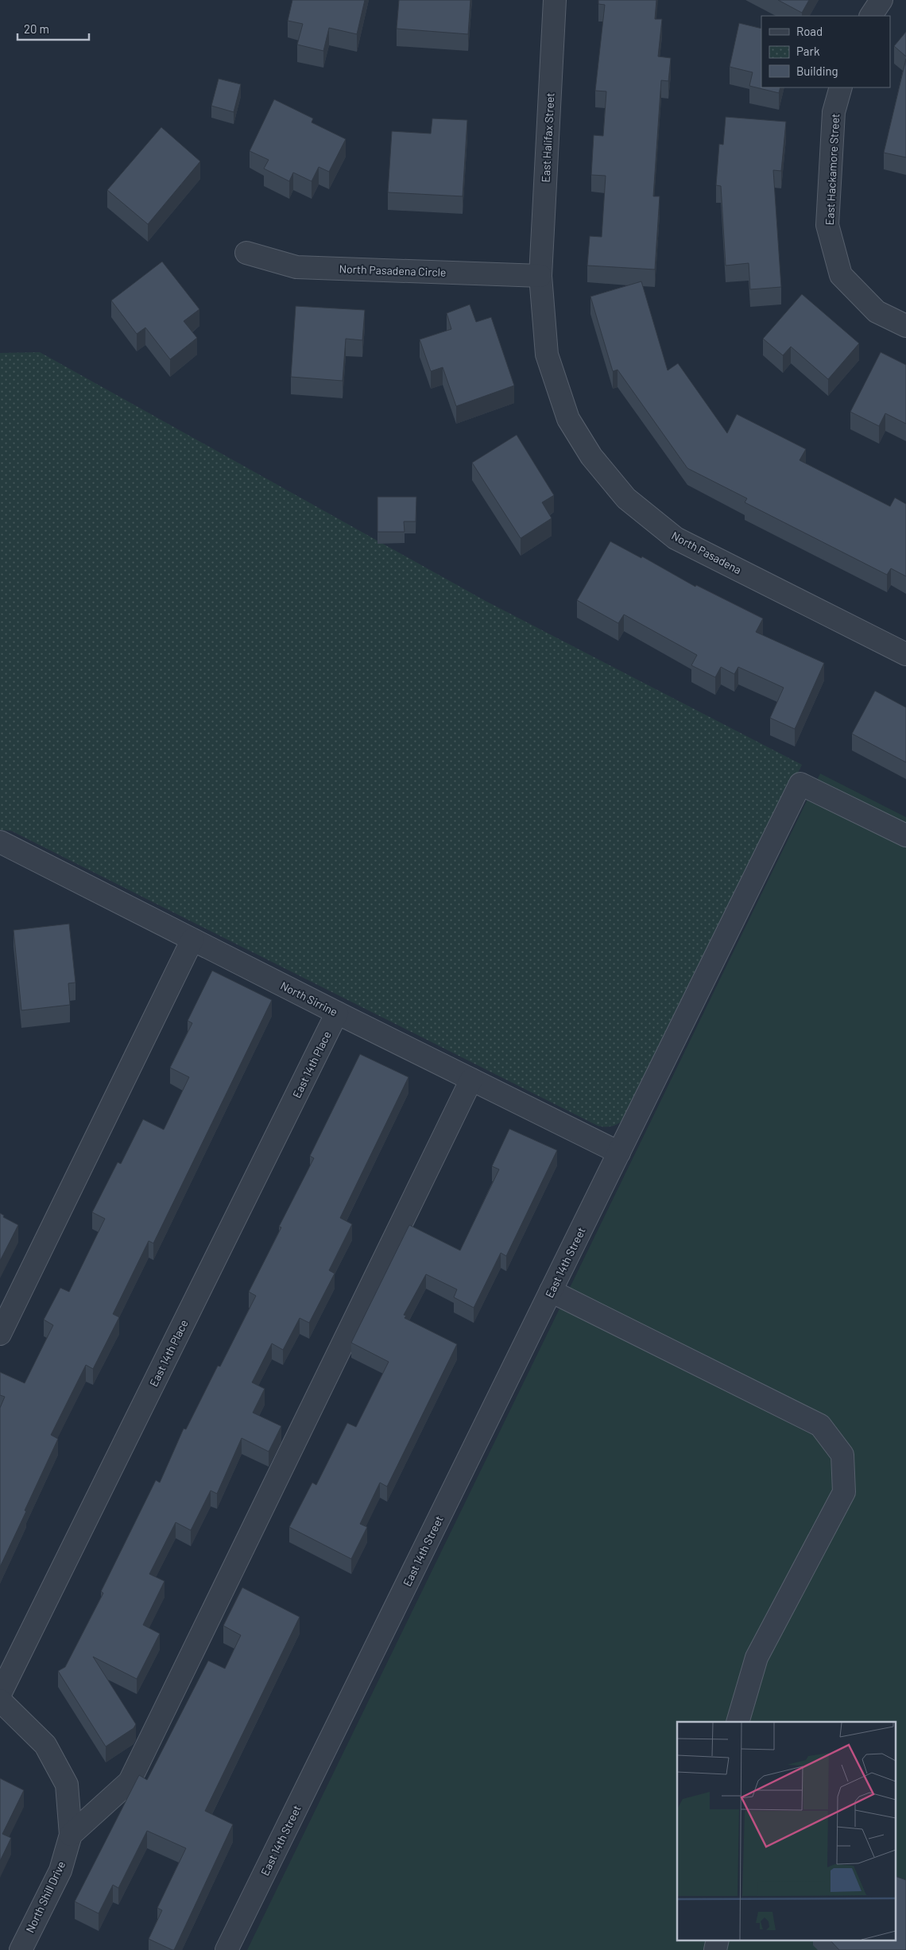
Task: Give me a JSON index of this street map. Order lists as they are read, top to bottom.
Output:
{
  "streets": {
    "street": [
      "East Halifax Street",
      "East Hackamore Street",
      "North Pasadena Circle",
      "North Pasadena",
      "North Sirrine",
      "East 14th Place",
      "East 14th Street",
      "North Shill Drive"
    ]
  },
  "crossings": [
    ["East Halifax Street", "North Pasadena Circle"],
    ["East Halifax Street", "North Pasadena"],
    ["North Pasadena Circle", "North Pasadena"],
    ["North Sirrine", "East 14th Place"],
    ["North Sirrine", "East 14th Street"]
  ],
  "legend": ["Road", "Park", "Building"],
  "scale_bar": "20 m"
}
